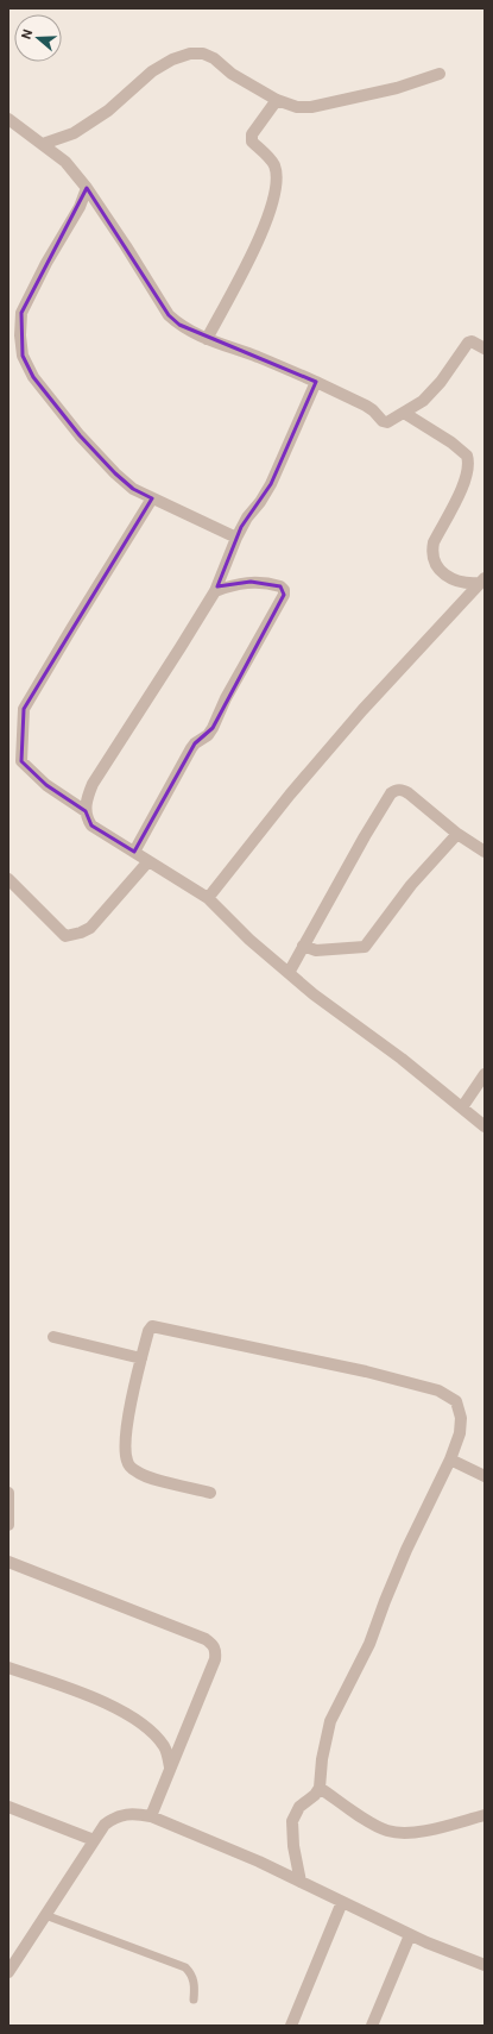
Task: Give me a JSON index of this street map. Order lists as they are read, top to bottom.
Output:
{
  "north": "left"
}
